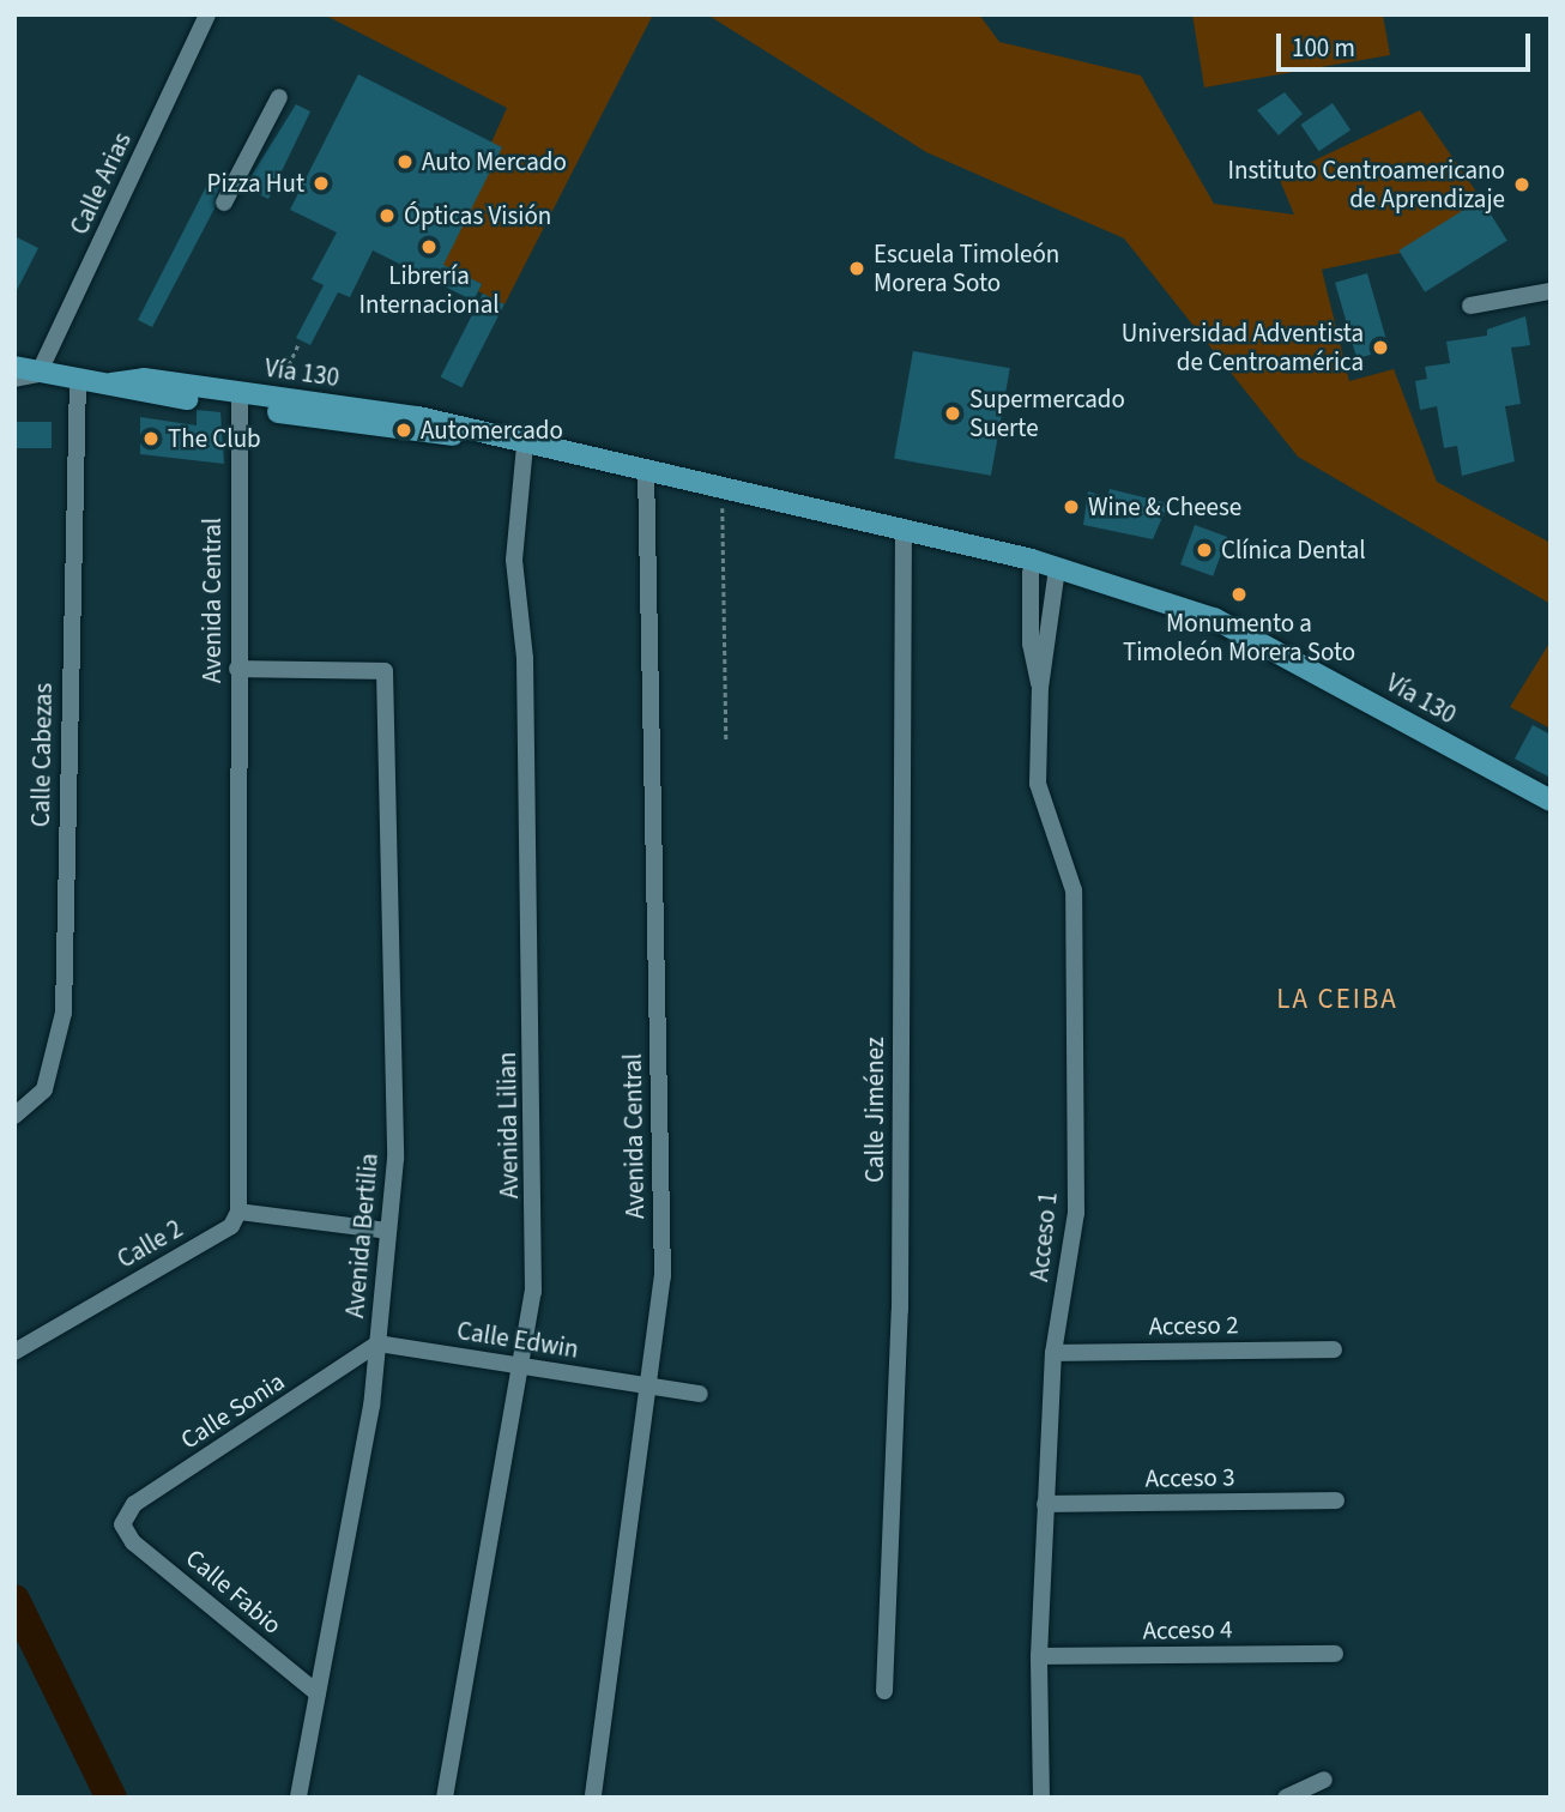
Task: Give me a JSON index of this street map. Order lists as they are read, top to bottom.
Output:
{
  "streets": {
    "main road": ["Vía 130"],
    "street": [
      "Calle Arias",
      "Avenida Central",
      "Calle Cabezas",
      "Calle Jiménez",
      "Avenida Lilian",
      "Avenida Bertilia",
      "Acceso 1",
      "Calle 2",
      "Acceso 2",
      "Calle Edwin",
      "Calle Sonia",
      "Acceso 3",
      "Calle Fabio",
      "Acceso 4"
    ]
  },
  "crossings": [
    ["Calle Arias", "Vía 130"],
    ["Vía 130", "Avenida Central"],
    ["Vía 130", "Calle Cabezas"],
    ["Vía 130", "Calle Jiménez"],
    ["Vía 130", "Avenida Lilian"],
    ["Vía 130", "Acceso 1"],
    ["Avenida Central", "Avenida Bertilia"],
    ["Avenida Central", "Calle 2"],
    ["Avenida Central", "Calle Edwin"],
    ["Avenida Lilian", "Calle Edwin"],
    ["Avenida Bertilia", "Calle Edwin"],
    ["Avenida Bertilia", "Calle Sonia"],
    ["Avenida Bertilia", "Calle Fabio"],
    ["Acceso 1", "Acceso 2"],
    ["Acceso 1", "Acceso 3"],
    ["Acceso 1", "Acceso 4"],
    ["Calle Edwin", "Calle Sonia"],
    ["Calle Sonia", "Calle Fabio"]
  ],
  "districts": ["LA CEIBA"],
  "places": [
    "Auto Mercado",
    "Pizza Hut",
    "Instituto Centroamericano de Aprendizaje",
    "Ópticas Visión",
    "Librería Internacional",
    "Escuela Timoleón Morera Soto",
    "Universidad Adventista de Centroamérica",
    "Supermercado Suerte",
    "Automercado",
    "The Club",
    "Wine & Cheese",
    "Clínica Dental",
    "Monumento a Timoleón Morera Soto"
  ],
  "scale_bar": "100 m"
}
